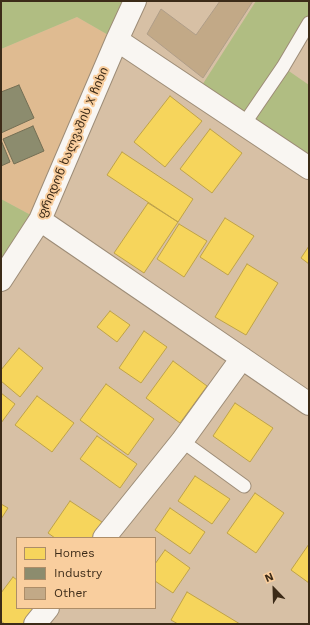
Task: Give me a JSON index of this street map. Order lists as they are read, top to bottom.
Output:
{
  "streets": {
    "street": ["ფრიდონ ხალვაშის X ჩიხი"]
  },
  "legend": ["Homes", "Industry", "Other"],
  "north": "top left"
}
